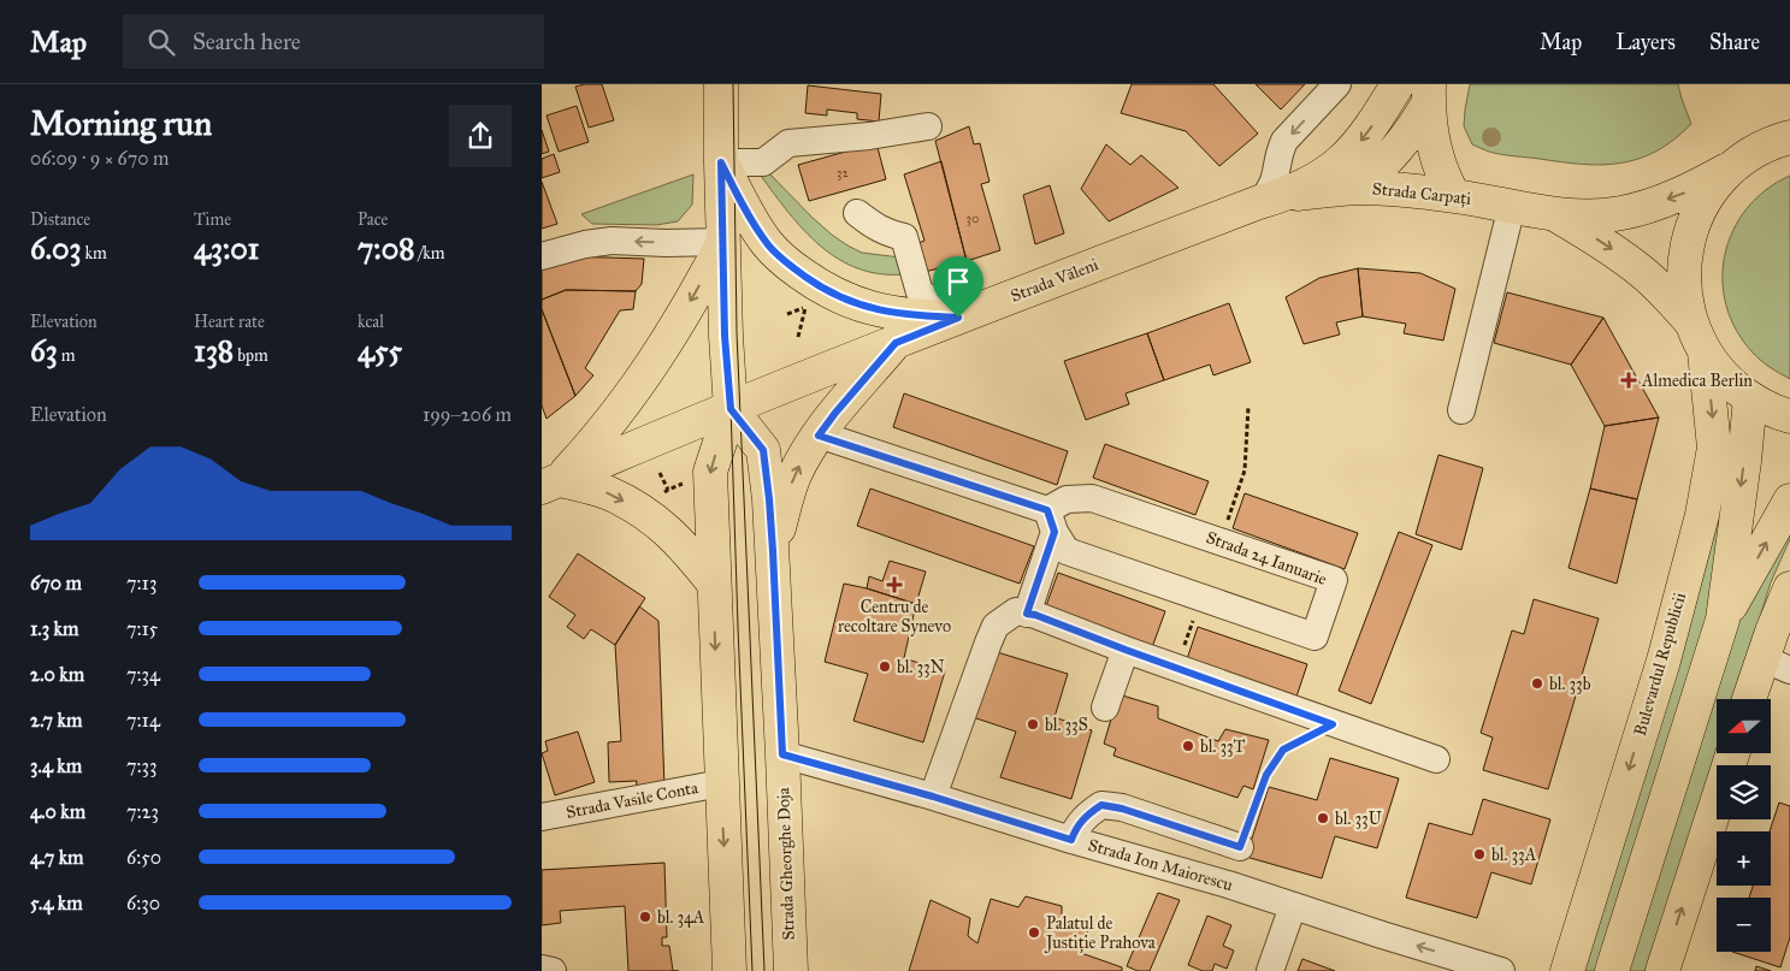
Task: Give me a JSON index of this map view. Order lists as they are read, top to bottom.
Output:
{
  "streets": {
    "main road": [
      "Strada Carpați",
      "Strada Văleni",
      "Bulevardul Republicii",
      "Strada Gheorghe Doja"
    ],
    "street": ["Strada 24 Ianuarie", "Strada Vasile Conta", "Strada Ion Maiorescu"]
  },
  "crossings": [
    ["Strada Carpați", "Strada Văleni"],
    ["Strada Carpați", "Bulevardul Republicii"],
    ["Strada Văleni", "Strada Gheorghe Doja"],
    ["Strada Gheorghe Doja", "Strada Ion Maiorescu"]
  ],
  "places": {
    "health": ["Almedica Berlin", "Centru de recoltare Synevo"],
    "other": [
      "bl. 33N",
      "bl. 33b",
      "bl. 33S",
      "bl. 33T",
      "bl. 33U",
      "bl. 33A",
      "bl. 34A",
      "Palatul de Justiție Prahova"
    ]
  },
  "house_numbers": ["32", "30"],
  "north": "left",
  "page": {
    "header": "Map",
    "search": "Search here",
    "nav": ["Map", "Layers", "Share"],
    "heading": ["Morning run", "06:09 · 9 × 670 m"],
    "stats": [
      ["Distance", "6.03 km"],
      ["Time", "43:01"],
      ["Pace", "7:08 /km"],
      ["Elevation", "63 m"],
      ["Heart rate", "138 bpm"],
      ["kcal", "455"]
    ],
    "chart": ["Elevation", "199–206 m"],
    "list": [
      {
        "name": "670 m",
        "note": "7:13"
      },
      {
        "name": "1.3 km",
        "note": "7:15"
      },
      {
        "name": "2.0 km",
        "note": "7:34"
      },
      {
        "name": "2.7 km",
        "note": "7:14"
      },
      {
        "name": "3.4 km",
        "note": "7:33"
      },
      {
        "name": "4.0 km",
        "note": "7:23"
      },
      {
        "name": "4.7 km",
        "note": "6:50"
      },
      {
        "name": "5.4 km",
        "note": "6:30"
      }
    ],
    "map_buttons": ["+", "−"]
  }
}
